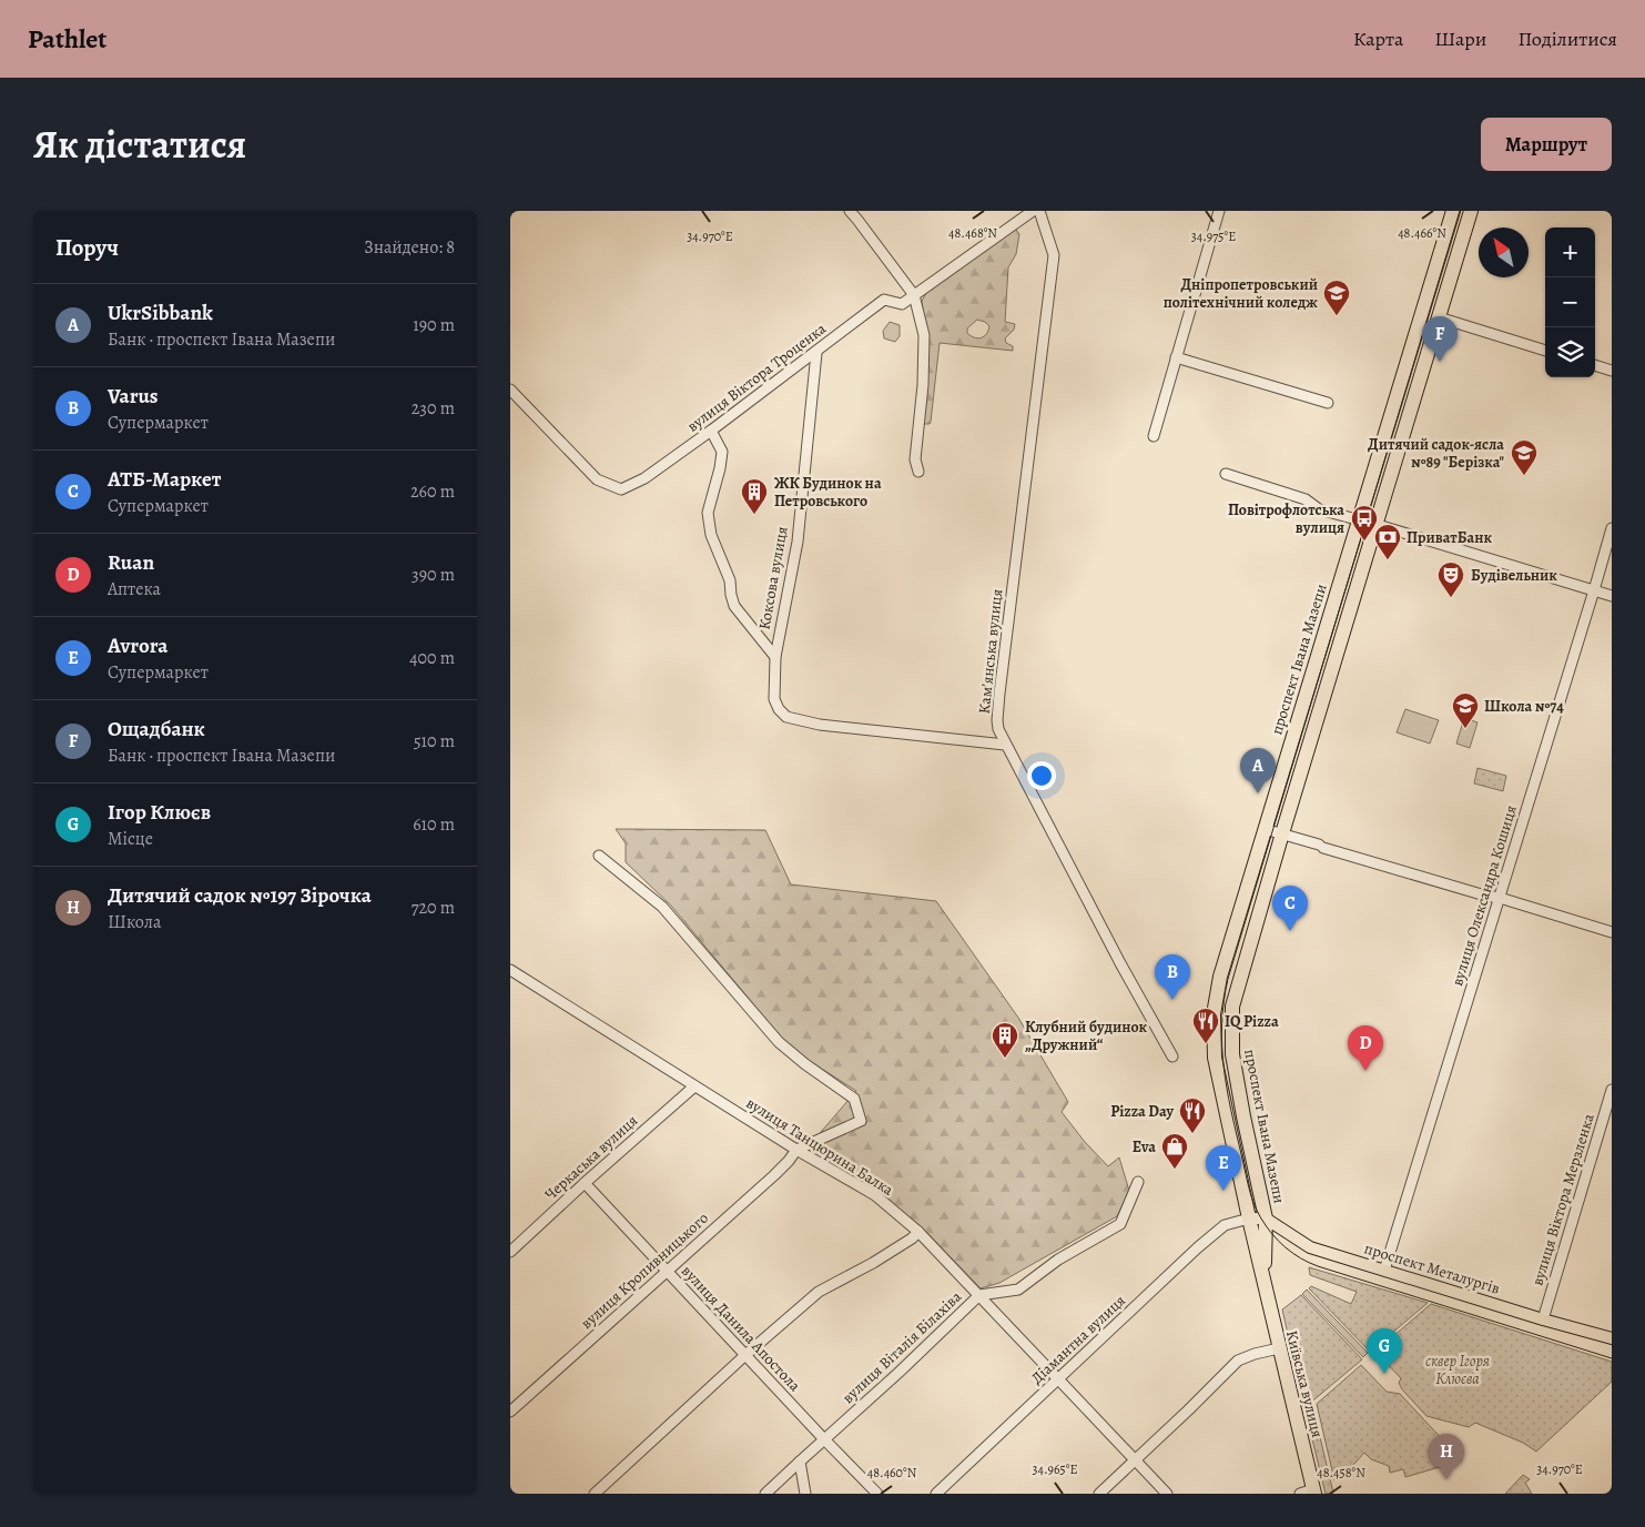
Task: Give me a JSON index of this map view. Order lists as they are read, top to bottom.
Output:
{
  "streets": {
    "highway": ["проспект Івана Мазепи", "Київська вулиця"],
    "main road": ["проспект Металургів"],
    "street": [
      "вулиця Віктора Троценка",
      "Коксова вулиця",
      "Камʼянська вулиця",
      "вулиця Олександра Кошиця",
      "вулиця Танцюрина Балка",
      "Черкаська вулиця",
      "вулиця Віктора Мерзленка",
      "вулиця Кропивницького",
      "вулиця Данила Апостола",
      "Діамантна вулиця",
      "вулиця Віталія Білахіва"
    ]
  },
  "crossings": [
    ["вулиця Віктора Троценка", "Коксова вулиця"],
    ["Коксова вулиця", "Камʼянська вулиця"],
    ["проспект Івана Мазепи", "проспект Металургів"],
    ["проспект Івана Мазепи", "Діамантна вулиця"],
    ["проспект Івана Мазепи", "Київська вулиця"],
    ["вулиця Олександра Кошиця", "проспект Металургів"],
    ["вулиця Танцюрина Балка", "Черкаська вулиця"],
    ["вулиця Танцюрина Балка", "вулиця Кропивницького"],
    ["вулиця Танцюрина Балка", "Діамантна вулиця"],
    ["вулиця Танцюрина Балка", "вулиця Віталія Білахіва"],
    ["Черкаська вулиця", "вулиця Данила Апостола"],
    ["вулиця Віктора Мерзленка", "проспект Металургів"],
    ["проспект Металургів", "Київська вулиця"],
    ["вулиця Кропивницького", "вулиця Данила Апостола"],
    ["вулиця Данила Апостола", "вулиця Віталія Білахіва"],
    ["Діамантна вулиця", "Київська вулиця"]
  ],
  "parks": ["сквер Ігоря Клюєва"],
  "places": {
    "school or university": ["Дніпропетровський політехнічний коледж", "Дитячий садок-ясла №89 \"Берізка\"", "Школа №74"],
    "building": ["ЖК Будинок на Петровського", "Клубний будинок „Дружний“"],
    "bus stop": ["Повітрофлотська вулиця"],
    "bank": ["ПриватБанк"],
    "theatre": ["Будівельник"],
    "restaurant": ["IQ Pizza", "Pizza Day"],
    "shop": ["Eva"]
  },
  "north": "top left",
  "page": {
    "header": "Pathlet",
    "nav": ["Карта", "Шари", "Поділитися"],
    "title": "Як дістатися",
    "buttons": "Маршрут",
    "heading": ["Поруч", "Знайдено: 8"],
    "map_buttons": ["+", "−"],
    "list": [
      {
        "mark": "A",
        "name": "UkrSibbank",
        "note": "Банк · проспект Івана Мазепи",
        "value": "190 m"
      },
      {
        "mark": "B",
        "name": "Varus",
        "note": "Супермаркет",
        "value": "230 m"
      },
      {
        "mark": "C",
        "name": "АТБ-Маркет",
        "note": "Супермаркет",
        "value": "260 m"
      },
      {
        "mark": "D",
        "name": "Ruan",
        "note": "Аптека",
        "value": "390 m"
      },
      {
        "mark": "E",
        "name": "Avrora",
        "note": "Супермаркет",
        "value": "400 m"
      },
      {
        "mark": "F",
        "name": "Ощадбанк",
        "note": "Банк · проспект Івана Мазепи",
        "value": "510 m"
      },
      {
        "mark": "G",
        "name": "Ігор Клюєв",
        "note": "Місце",
        "value": "610 m"
      },
      {
        "mark": "H",
        "name": "Дитячий садок №197 Зірочка",
        "note": "Школа",
        "value": "720 m"
      }
    ],
    "pins": [
      "F",
      "A",
      "C",
      "B",
      "D",
      "E",
      "G",
      "H"
    ]
  },
  "coordinates": [
    "48.468°N",
    "48.466°N",
    "34.970°E",
    "34.975°E",
    "34.965°E",
    "48.460°N",
    "48.458°N"
  ]
}
